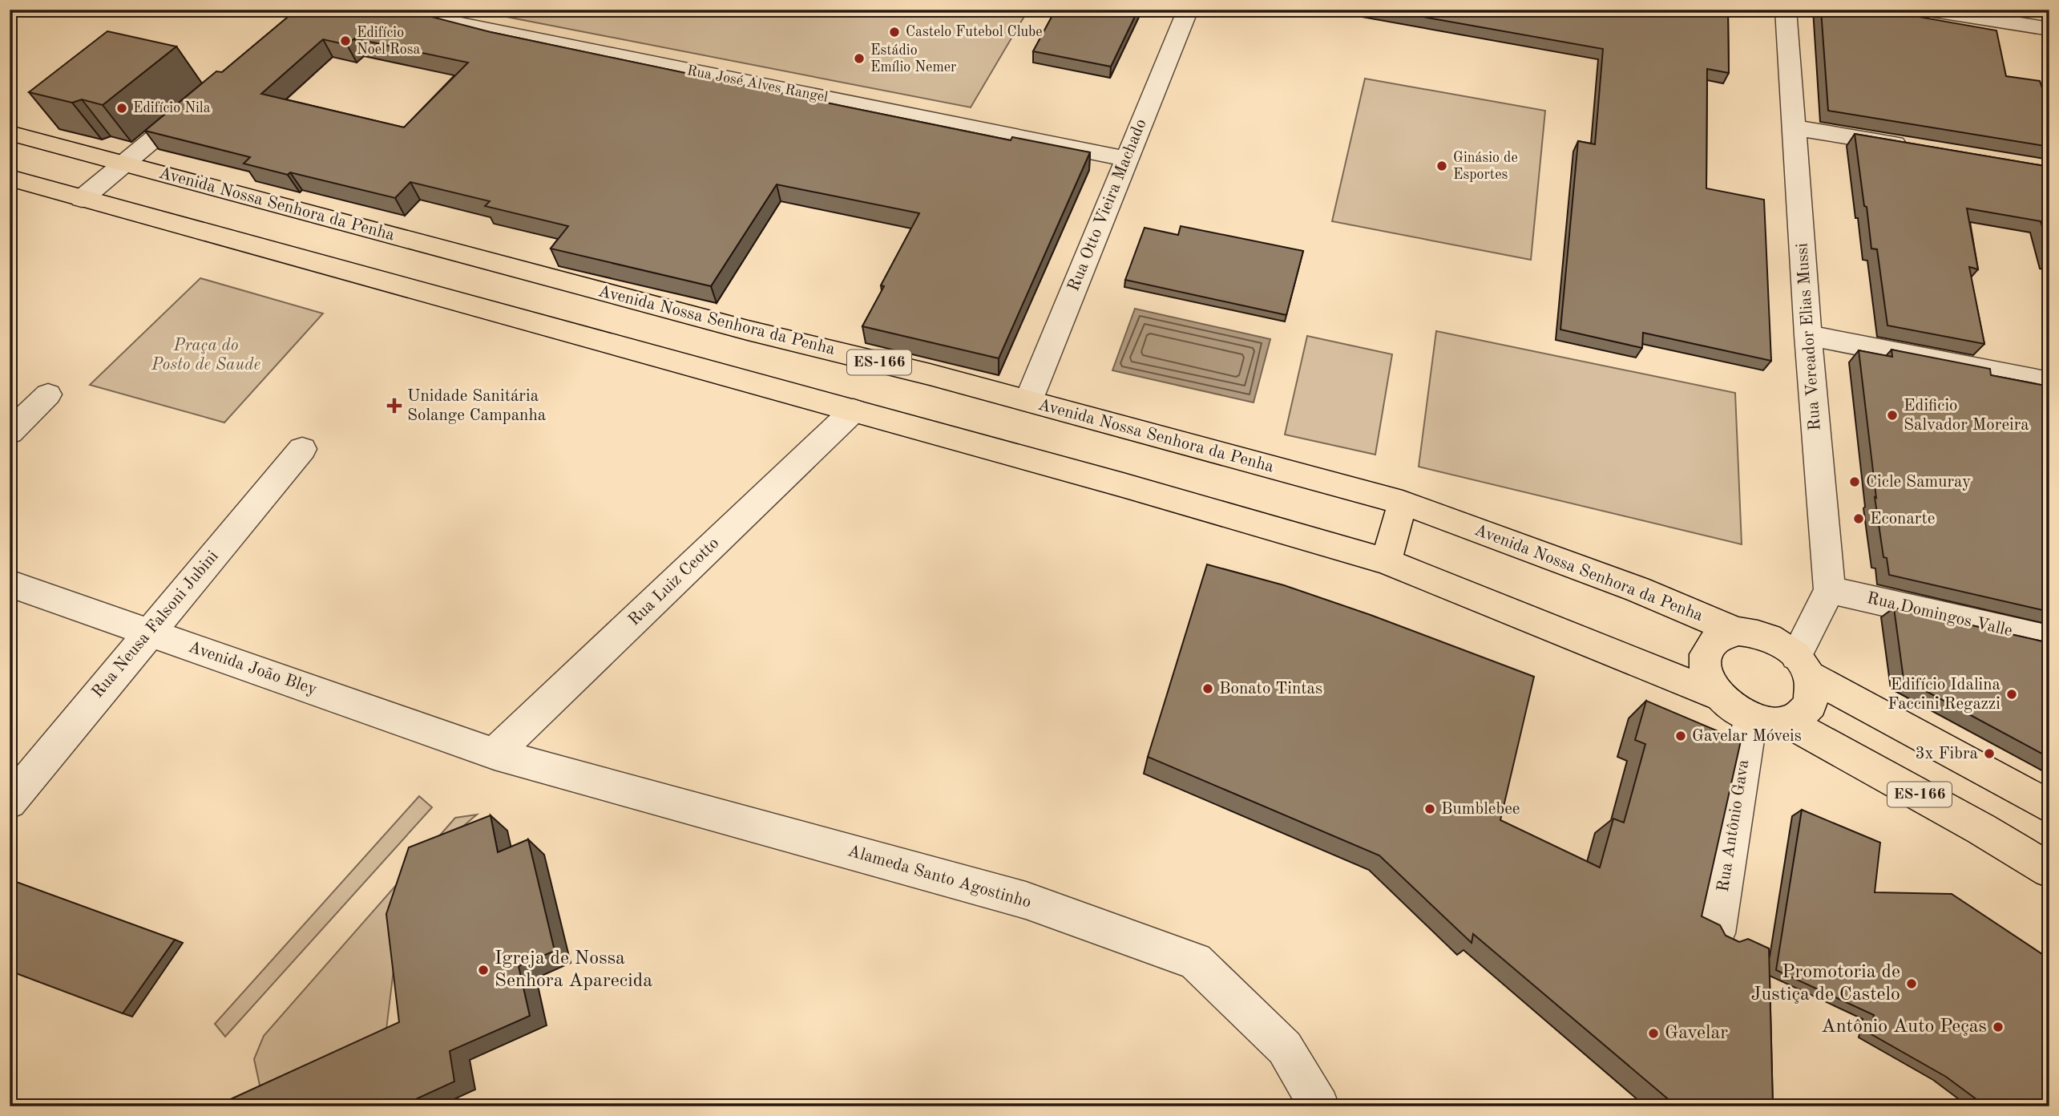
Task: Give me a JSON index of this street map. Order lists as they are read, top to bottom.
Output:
{
  "streets": {
    "main road": ["Avenida Nossa Senhora da Penha", "ES-166"],
    "street": [
      "Rua José Alves Rangel",
      "Rua Otto Vieira Machado",
      "Rua Vereador Elias Mussi",
      "Rua Luiz Ceotto",
      "Rua Domingos Valle",
      "Rua Neusa Falsoni Jubini",
      "Avenida João Bley",
      "Rua Antônio Gava",
      "Alameda Santo Agostinho"
    ]
  },
  "crossings": [
    ["Rua José Alves Rangel", "Rua Otto Vieira Machado"],
    ["Avenida Nossa Senhora da Penha", "Rua Otto Vieira Machado"],
    ["Avenida Nossa Senhora da Penha", "ES-166"],
    ["Avenida Nossa Senhora da Penha", "Rua Antônio Gava"],
    ["Rua Vereador Elias Mussi", "Rua Domingos Valle"],
    ["ES-166", "Rua Antônio Gava"],
    ["Rua Luiz Ceotto", "Avenida João Bley"],
    ["Rua Luiz Ceotto", "Alameda Santo Agostinho"],
    ["Rua Neusa Falsoni Jubini", "Avenida João Bley"],
    ["Avenida João Bley", "Alameda Santo Agostinho"]
  ],
  "parks": ["Praça do Posto de Saude"],
  "places": {
    "other": [
      "Castelo Futebol Clube",
      "Edifício Noel Rosa",
      "Estádio Emílio Nemer",
      "Edifício Nila",
      "Ginásio de Esportes",
      "Edificio Salvador Moreira",
      "Cicle Samuray",
      "Econarte",
      "Bonato Tintas",
      "Edifício Idalina Faccini Regazzi",
      "Gavelar Móveis",
      "3x Fibra",
      "Bumblebee",
      "Igreja de Nossa Senhora Aparecida",
      "Promotoria de Justiça de Castelo",
      "Antônio Auto Peças",
      "Gavelar"
    ],
    "health": ["Unidade Sanitária Solange Campanha"]
  }
}
